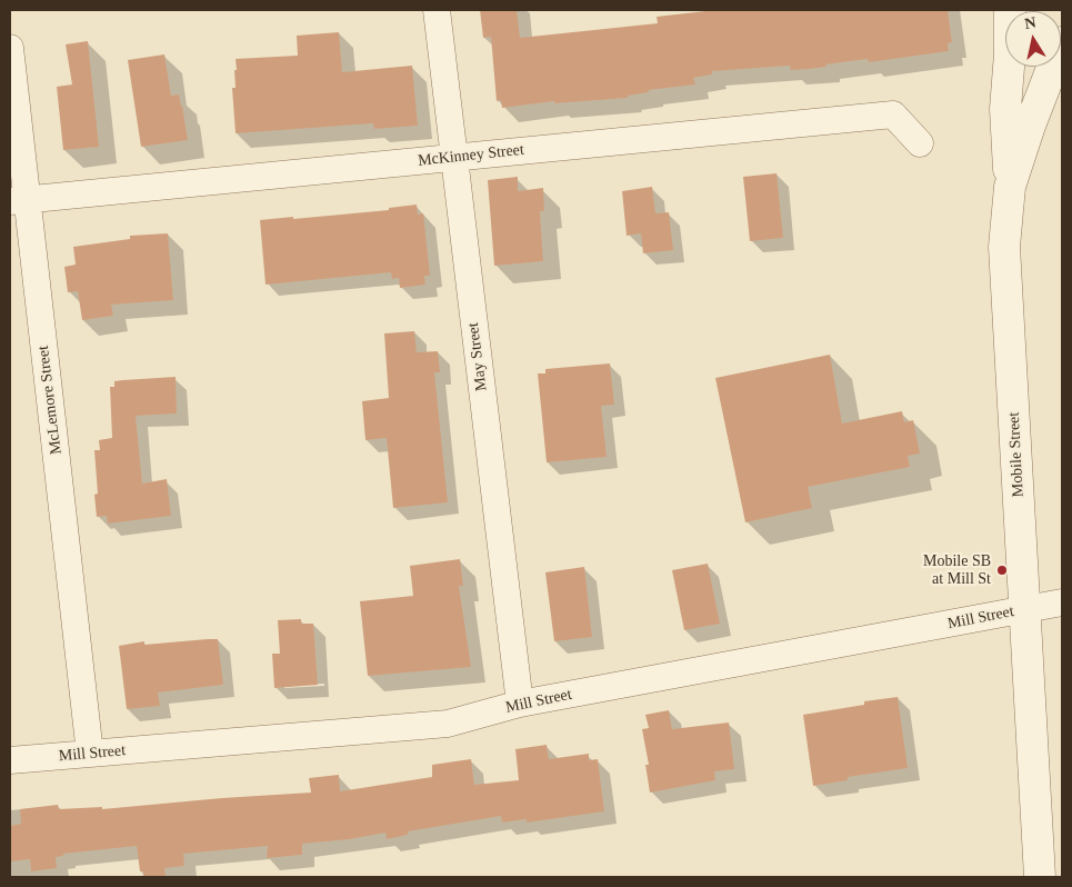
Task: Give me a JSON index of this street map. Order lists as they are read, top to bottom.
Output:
{
  "streets": {
    "street": [
      "McKinney Street",
      "May Street",
      "McLemore Street",
      "Mobile Street",
      "Mill Street"
    ]
  },
  "crossings": [
    ["McKinney Street", "May Street"],
    ["McKinney Street", "McLemore Street"],
    ["May Street", "Mill Street"],
    ["McLemore Street", "Mill Street"],
    ["Mobile Street", "Mill Street"]
  ],
  "places": ["Mobile SB at Mill St"],
  "north": "top"
}
